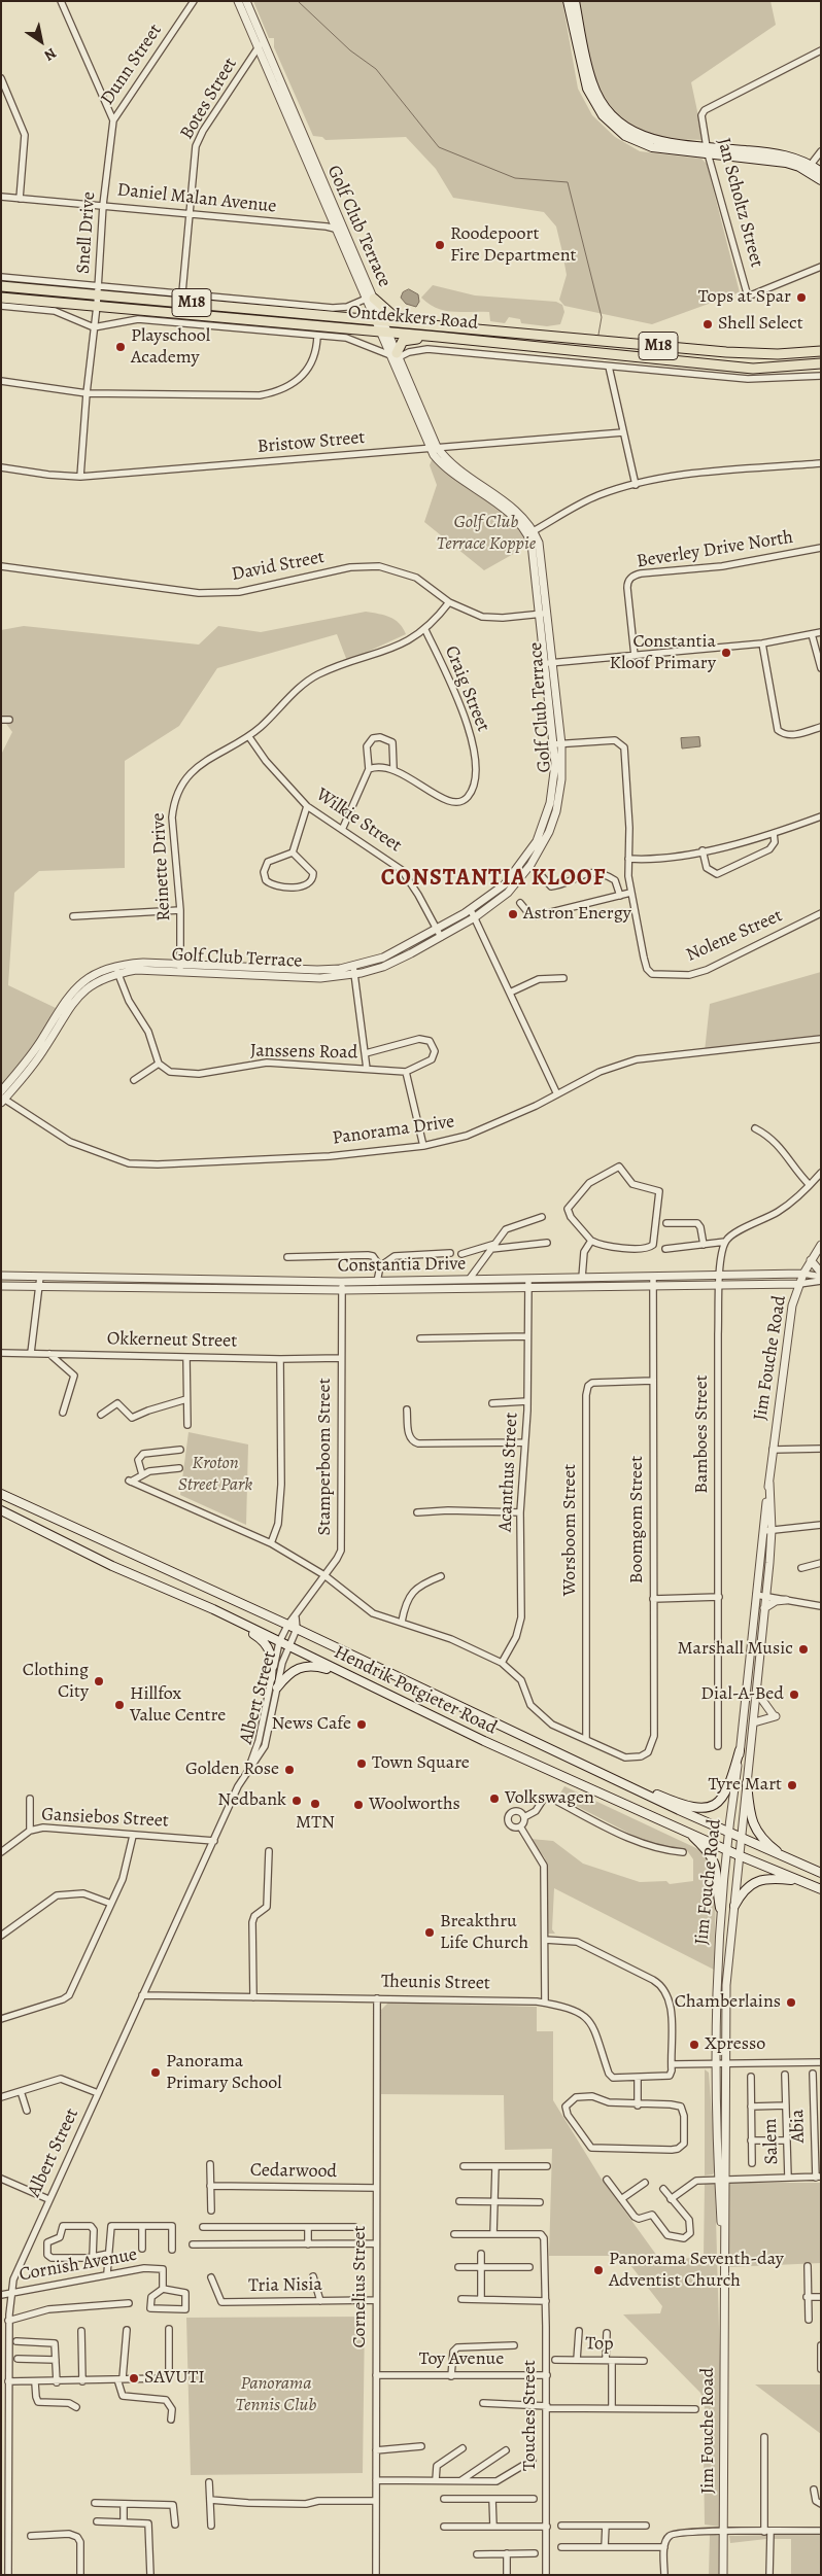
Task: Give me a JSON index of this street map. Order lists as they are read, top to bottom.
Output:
{
  "streets": {
    "main road": ["M18", "Ontdekkers Road", "Hendrik Potgieter Road"],
    "street": [
      "Dunn Street",
      "Botes Street",
      "Daniel Malan Avenue",
      "Jan Scholtz Street",
      "Golf Club Terrace",
      "Snell Drive",
      "Bristow Street",
      "Beverley Drive North",
      "David Street",
      "Craig Street",
      "Wilkie Street",
      "Reinette Drive",
      "Nolene Street",
      "Janssens Road",
      "Panorama Drive",
      "Constantia Drive",
      "Okkerneut Street",
      "Jim Fouche Road",
      "Bamboes Street",
      "Stamperboom Street",
      "Acanthus Street",
      "Boomgom Street",
      "Worsboom Street",
      "Albert Street",
      "Gansiebos Street",
      "Theunis Street",
      "Abia",
      "Salem",
      "Cedarwood",
      "Cornish Avenue",
      "Tria Nisia",
      "Cornelius Street",
      "Top",
      "Toy Avenue",
      "Touches Street"
    ]
  },
  "crossings": [
    ["Dunn Street", "Snell Drive"],
    ["Botes Street", "Daniel Malan Avenue"],
    ["Botes Street", "Golf Club Terrace"],
    ["Botes Street", "Ontdekkers Road"],
    ["Daniel Malan Avenue", "Golf Club Terrace"],
    ["Daniel Malan Avenue", "Snell Drive"],
    ["Golf Club Terrace", "Ontdekkers Road"],
    ["Golf Club Terrace", "Bristow Street"],
    ["Golf Club Terrace", "David Street"],
    ["Golf Club Terrace", "Wilkie Street"],
    ["Golf Club Terrace", "Reinette Drive"],
    ["Golf Club Terrace", "Panorama Drive"],
    ["Snell Drive", "Ontdekkers Road"],
    ["Snell Drive", "Bristow Street"],
    ["David Street", "Reinette Drive"],
    ["Craig Street", "Reinette Drive"],
    ["Wilkie Street", "Reinette Drive"],
    ["Constantia Drive", "Jim Fouche Road"],
    ["Constantia Drive", "Bamboes Street"],
    ["Constantia Drive", "Stamperboom Street"],
    ["Constantia Drive", "Acanthus Street"],
    ["Constantia Drive", "Boomgom Street"],
    ["Okkerneut Street", "Stamperboom Street"],
    ["Jim Fouche Road", "Hendrik Potgieter Road"],
    ["Stamperboom Street", "Hendrik Potgieter Road"],
    ["Stamperboom Street", "Albert Street"],
    ["Boomgom Street", "Worsboom Street"],
    ["Hendrik Potgieter Road", "Albert Street"],
    ["Albert Street", "Gansiebos Street"],
    ["Albert Street", "Theunis Street"],
    ["Albert Street", "Cornish Avenue"],
    ["Theunis Street", "Cornelius Street"],
    ["Cedarwood", "Cornelius Street"],
    ["Tria Nisia", "Cornelius Street"],
    ["Cornelius Street", "Toy Avenue"],
    ["Toy Avenue", "Touches Street"]
  ],
  "districts": ["CONSTANTIA KLOOF"],
  "parks": ["Golf Club Terrace Koppie", "Kroton Street Park", "Panorama Tennis Club"],
  "places": [
    "Roodepoort Fire Department",
    "Tops at Spar",
    "Shell Select",
    "Playschool Academy",
    "Constantia Kloof Primary",
    "Astron Energy",
    "Marshall Music",
    "Clothing City",
    "Dial-A-Bed",
    "Hillfox Value Centre",
    "News Cafe",
    "Town Square",
    "Golden Rose",
    "Tyre Mart",
    "Volkswagen",
    "Nedbank",
    "MTN",
    "Woolworths",
    "Breakthru Life Church",
    "Chamberlains",
    "Xpresso",
    "Panorama Primary School",
    "Panorama Seventh-day Adventist Church",
    "SAVUTI"
  ],
  "north": "bottom right"
}
